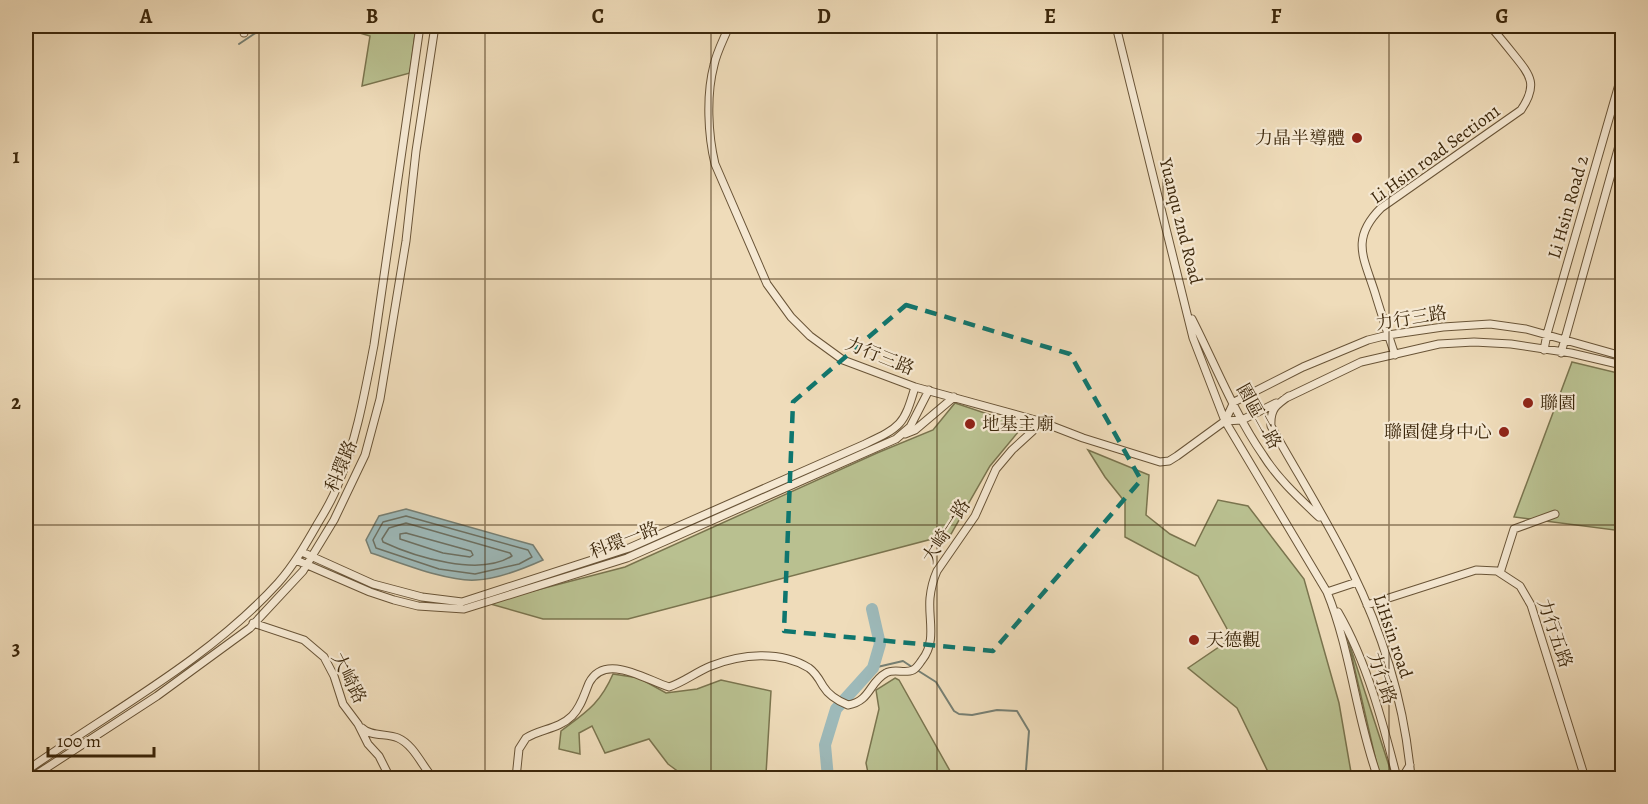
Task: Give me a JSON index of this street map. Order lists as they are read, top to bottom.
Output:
{
  "streets": {
    "street": [
      "Li Hsin road Section1",
      "Li Hsin Road 2",
      "Yuanqu 2nd Road",
      "力行三路",
      "園區二路",
      "科環路",
      "大崎一路",
      "科環一路",
      "力行五路",
      "LiHsin road",
      "大崎路",
      "力行路"
    ]
  },
  "crossings": [
    ["Li Hsin road Section1", "力行三路"],
    ["Li Hsin Road 2", "力行三路"],
    ["Yuanqu 2nd Road", "力行三路"],
    ["Yuanqu 2nd Road", "園區二路"],
    ["力行三路", "園區二路"],
    ["力行三路", "大崎一路"],
    ["力行三路", "科環一路"],
    ["園區二路", "LiHsin road"],
    ["園區二路", "力行路"],
    ["科環路", "科環一路"],
    ["科環路", "大崎路"]
  ],
  "places": [
    "力晶半導體",
    "聯園",
    "地基主廟",
    "聯園健身中心",
    "天德觀"
  ],
  "scale_bar": "100 m",
  "grid": {
    "columns": [
      "A",
      "B",
      "C",
      "D",
      "E",
      "F",
      "G"
    ],
    "rows": ["1", "2", "3"]
  }
}
